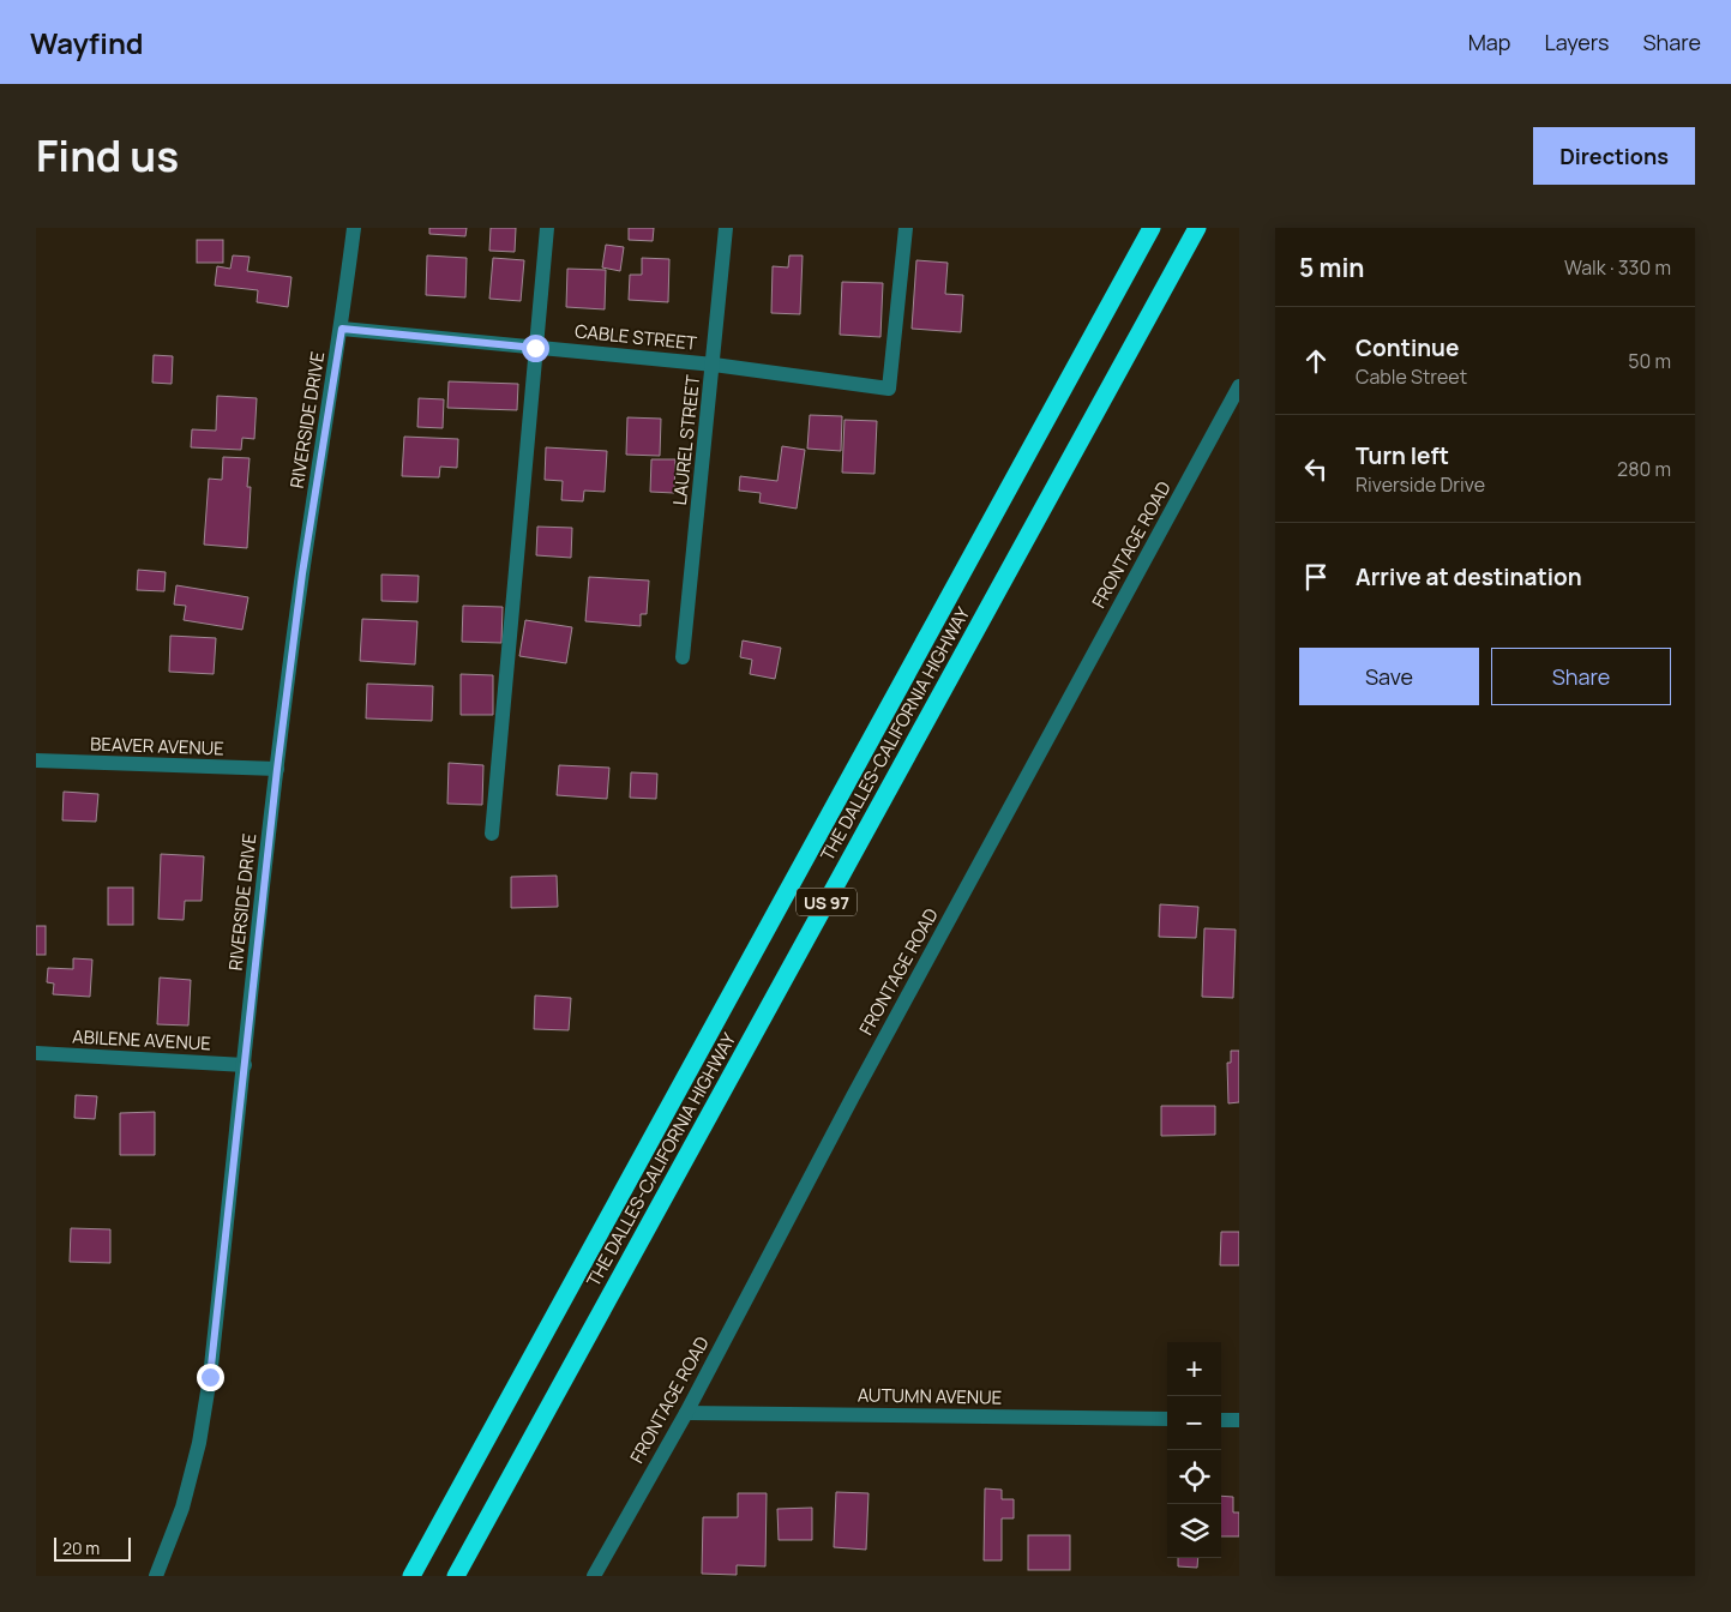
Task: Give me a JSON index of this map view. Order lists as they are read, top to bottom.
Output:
{
  "streets": {
    "highway": ["THE DALLES-CALIFORNIA HIGHWAY", "US 97"],
    "street": [
      "CABLE STREET",
      "RIVERSIDE DRIVE",
      "LAUREL STREET",
      "FRONTAGE ROAD",
      "BEAVER AVENUE",
      "ABILENE AVENUE",
      "AUTUMN AVENUE"
    ]
  },
  "crossings": [
    ["CABLE STREET", "RIVERSIDE DRIVE"],
    ["CABLE STREET", "LAUREL STREET"],
    ["RIVERSIDE DRIVE", "BEAVER AVENUE"],
    ["RIVERSIDE DRIVE", "ABILENE AVENUE"],
    ["FRONTAGE ROAD", "AUTUMN AVENUE"]
  ],
  "scale_bar": "20 m",
  "page": {
    "header": "Wayfind",
    "nav": ["Map", "Layers", "Share"],
    "title": "Find us",
    "buttons": [
      "Directions",
      ["Save", "Share"]
    ],
    "heading": ["5 min", "Walk · 330 m"],
    "list": [
      ["Continue", "Cable Street", "50 m"],
      ["Turn left", "Riverside Drive", "280 m"],
      "Arrive at destination"
    ],
    "map_buttons": ["+", "−"],
    "scale": "20 m"
  }
}
